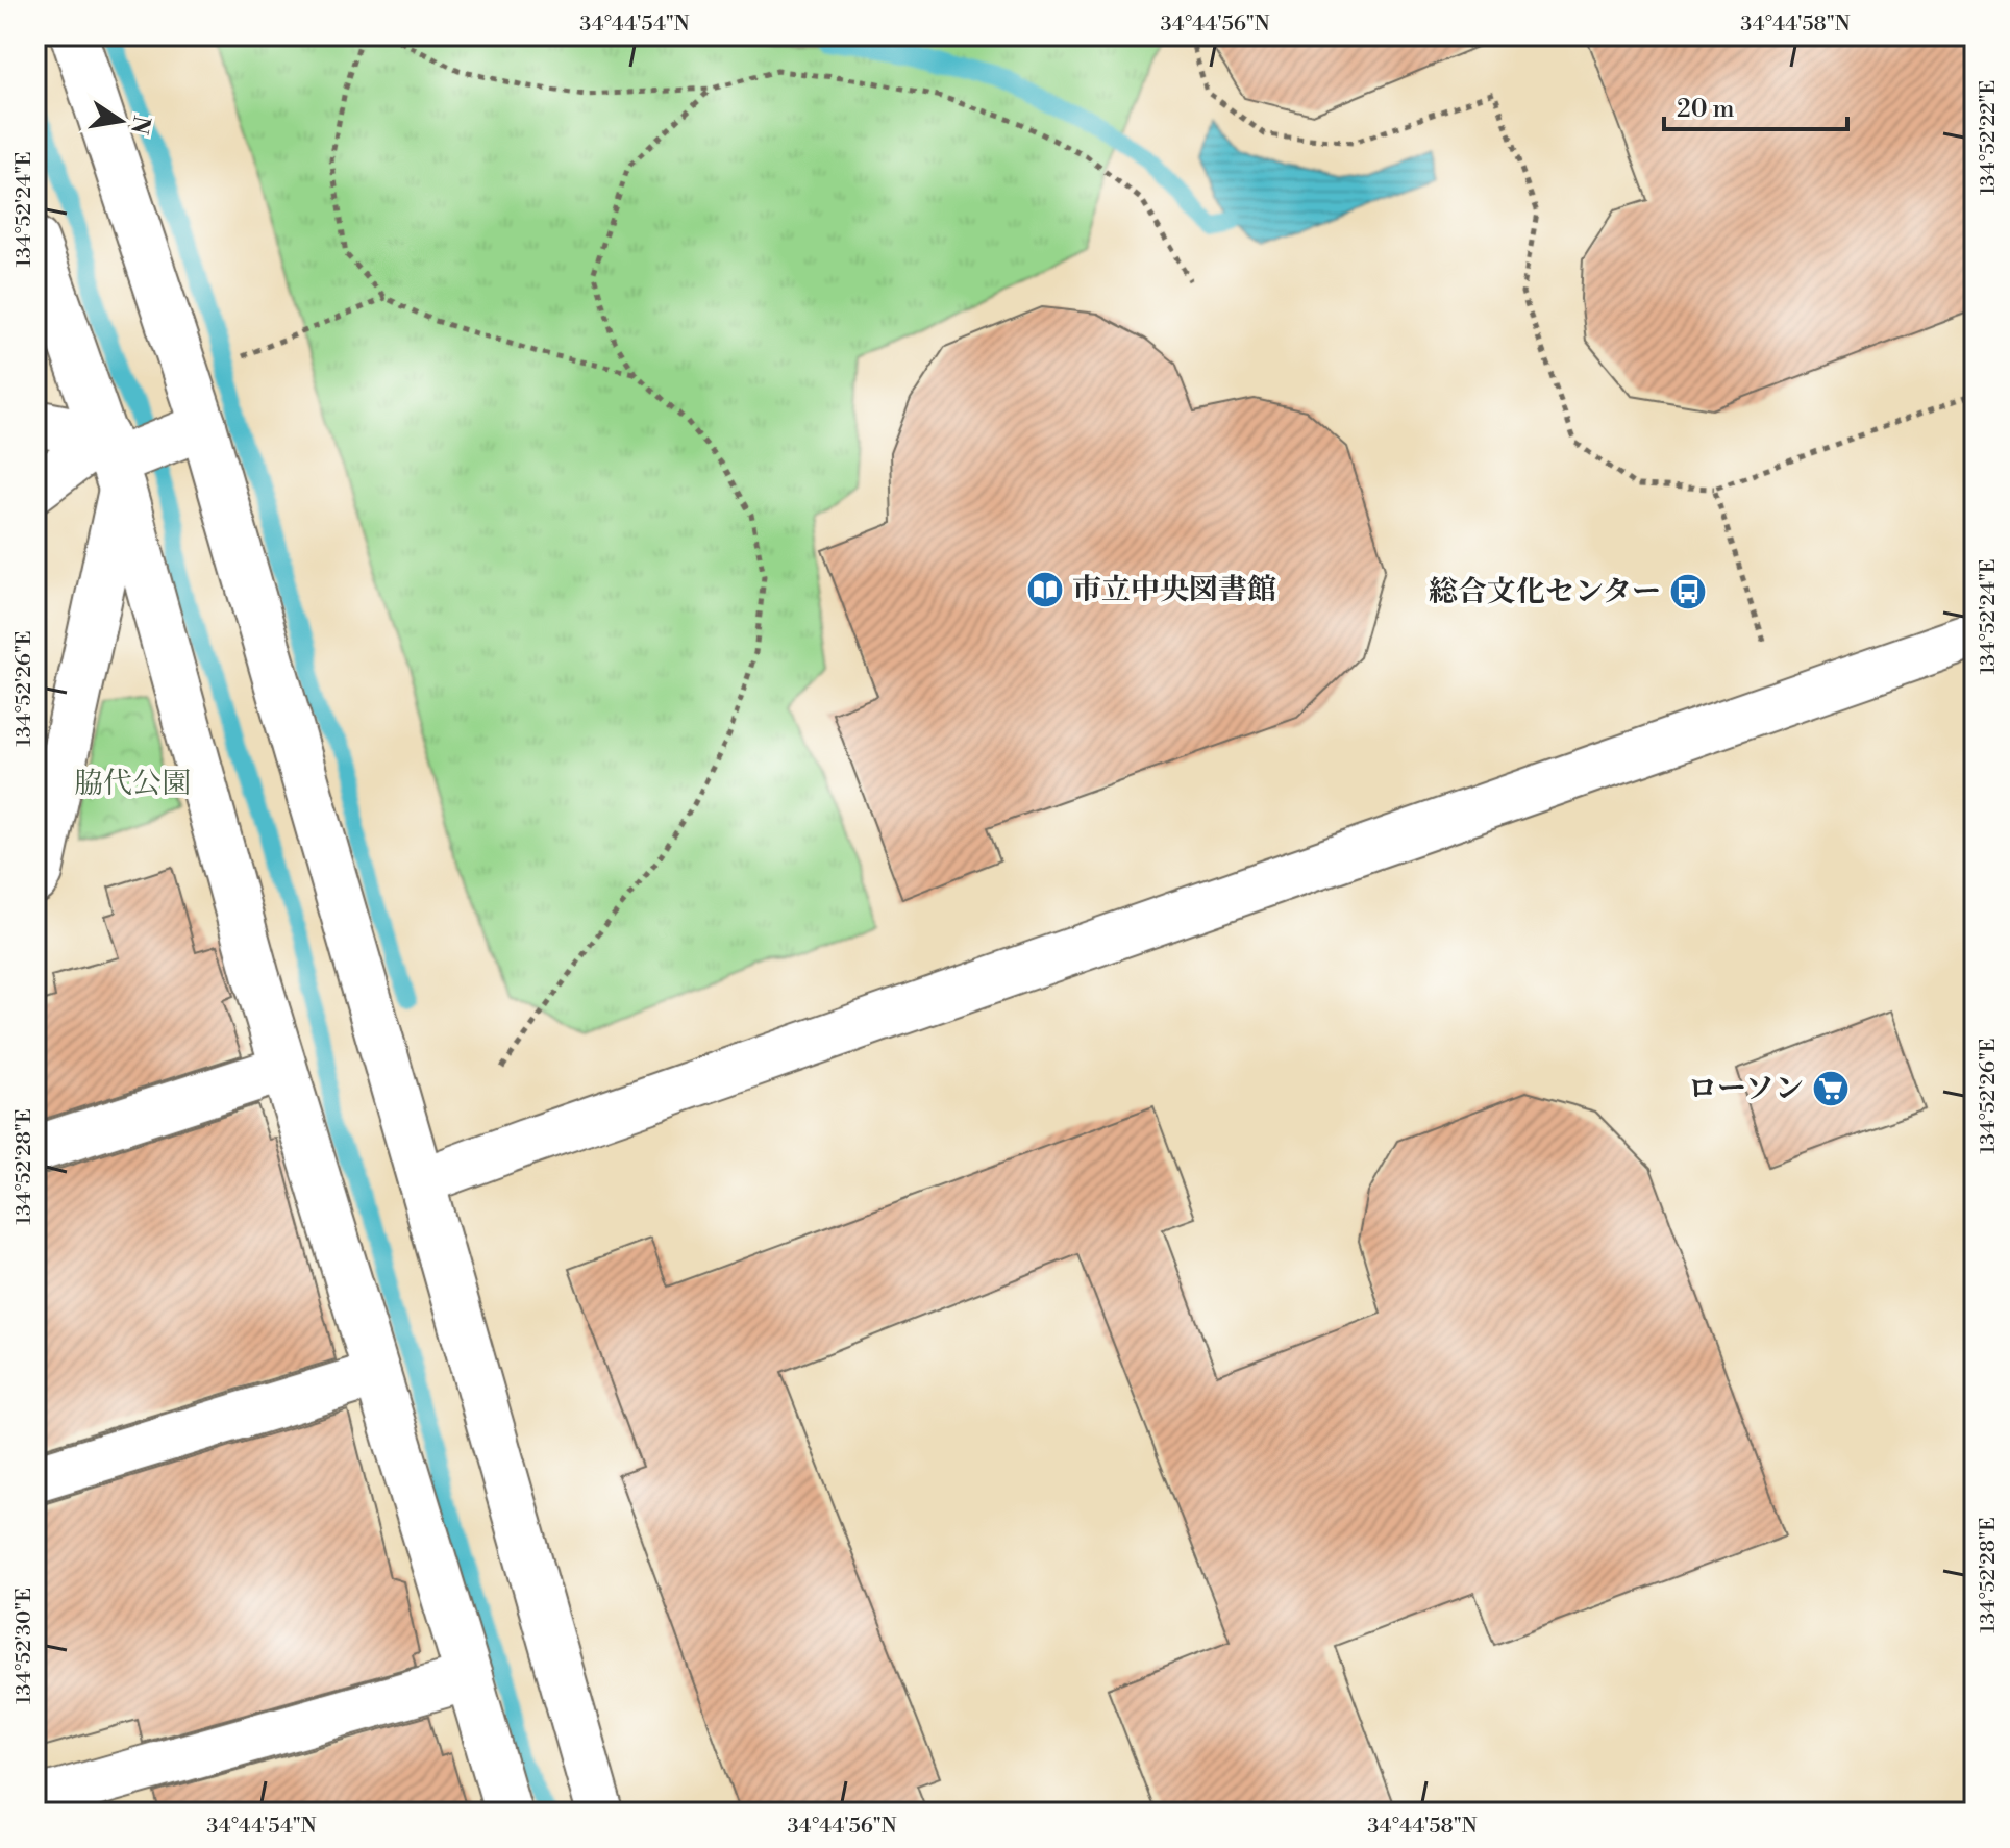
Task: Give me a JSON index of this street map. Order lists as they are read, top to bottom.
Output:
{
  "parks": ["脇代公園"],
  "places": {
    "library": ["市立中央図書館"],
    "bus stop": ["総合文化センター"],
    "supermarket": ["ローソン"]
  },
  "scale_bar": "20 m",
  "north": "right",
  "coordinates": [
    "34°44'54\"N",
    "34°44'56\"N",
    "34°44'58\"N",
    "134°52'22\"E",
    "134°52'24\"E",
    "134°52'26\"E",
    "134°52'28\"E",
    "134°52'30\"E"
  ]
}
